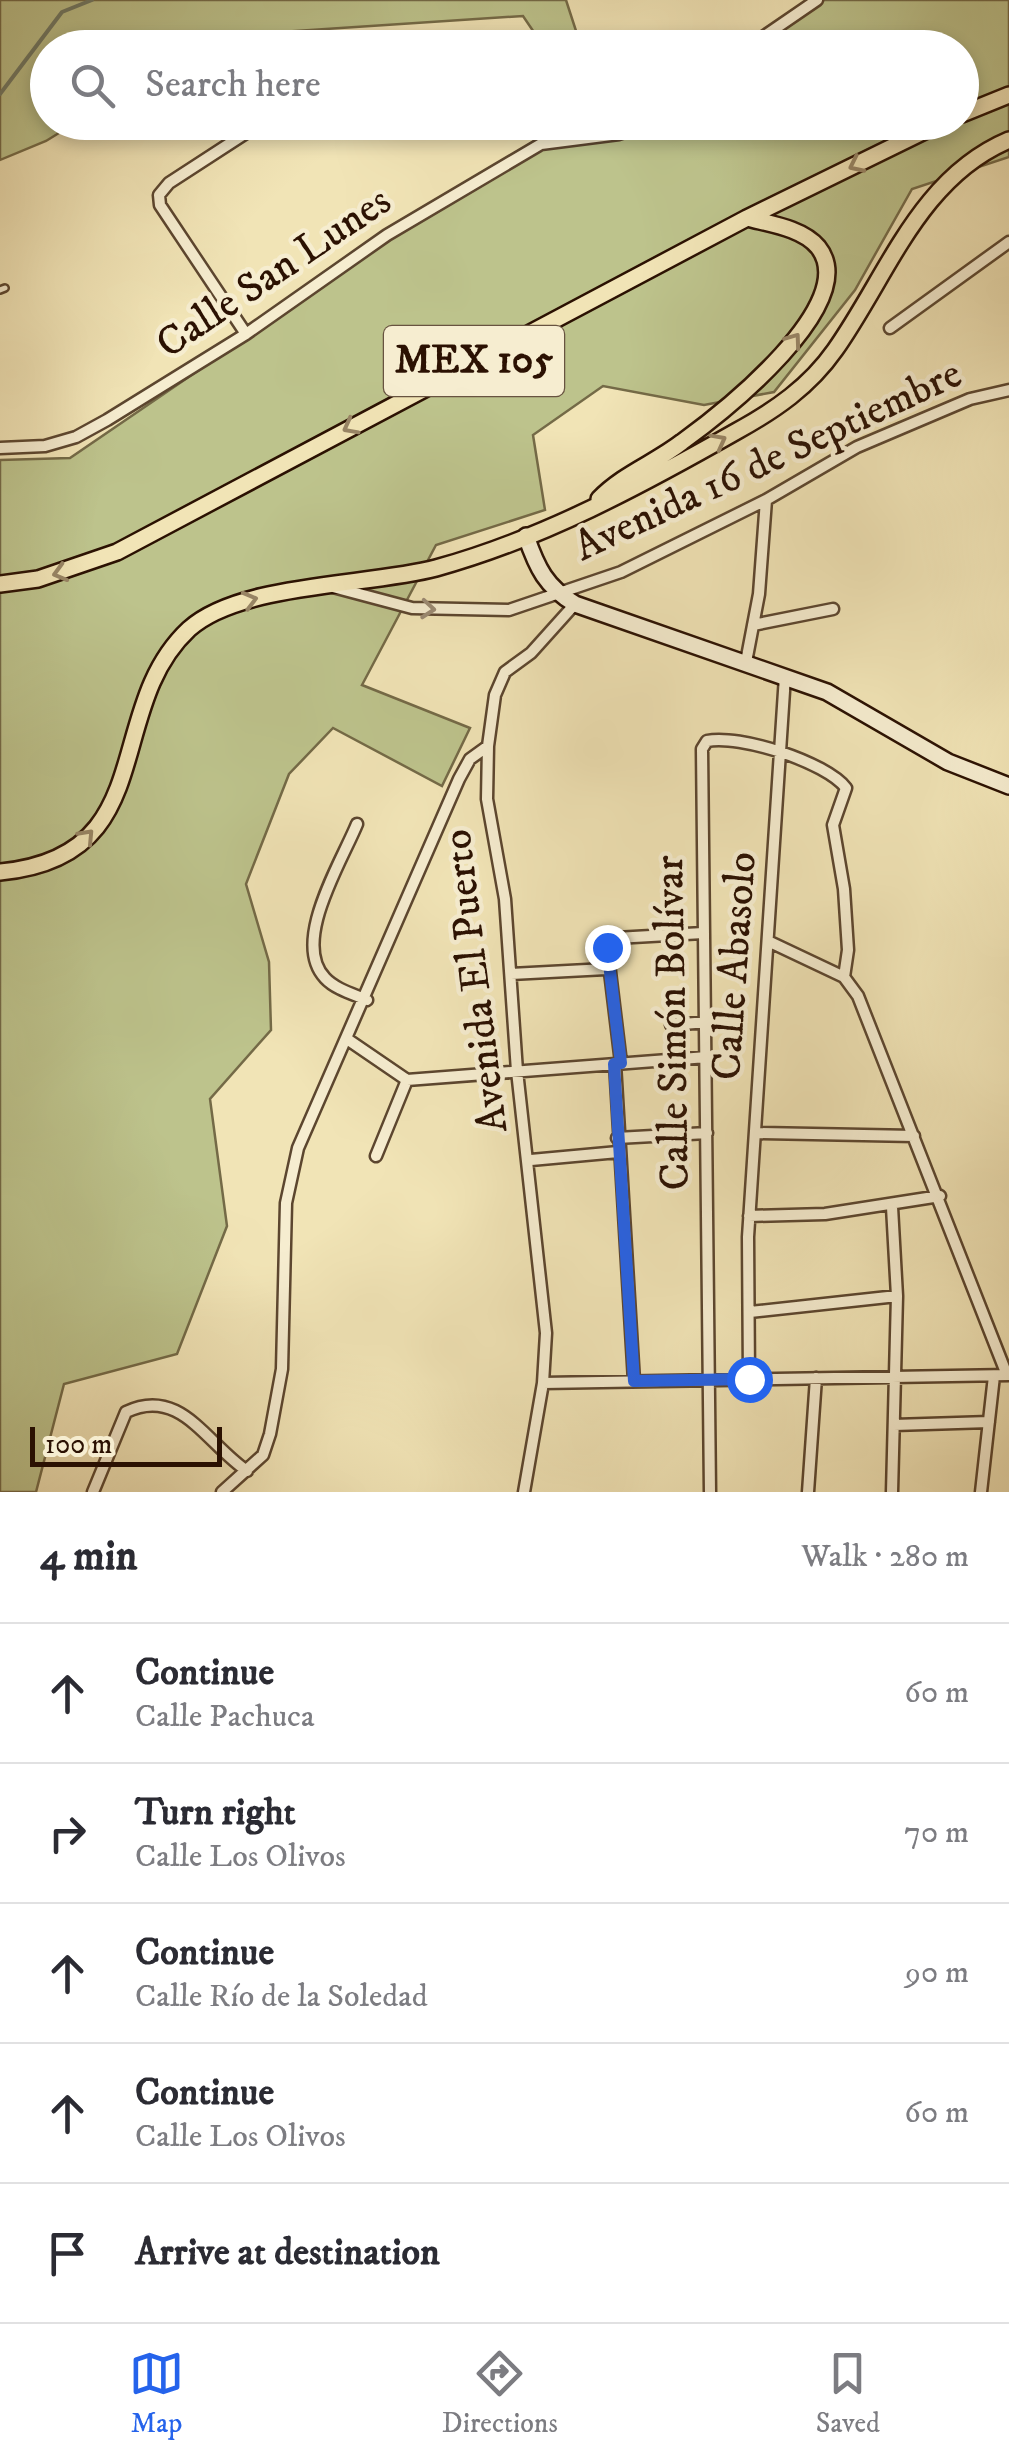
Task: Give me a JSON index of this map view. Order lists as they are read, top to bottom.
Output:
{
  "streets": {
    "main road": ["MEX 105"],
    "street": [
      "Calle San Lunes",
      "Avenida 16 de Septiembre",
      "Calle Abasolo",
      "Avenida El Puerto",
      "Calle Simón Bolívar"
    ]
  },
  "crossings": [
    ["Calle Abasolo", "Calle Simón Bolívar"]
  ],
  "scale_bar": "100 m",
  "page": {
    "search": "Search here",
    "scale": "100 m",
    "heading": ["4 min", "Walk · 280 m"],
    "list": [
      ["Continue", "Calle Pachuca", "60 m"],
      ["Turn right", "Calle Los Olivos", "70 m"],
      ["Continue", "Calle Río de la Soledad", "90 m"],
      ["Continue", "Calle Los Olivos", "60 m"],
      "Arrive at destination"
    ],
    "nav": ["Map", "Directions", "Saved"]
  }
}
